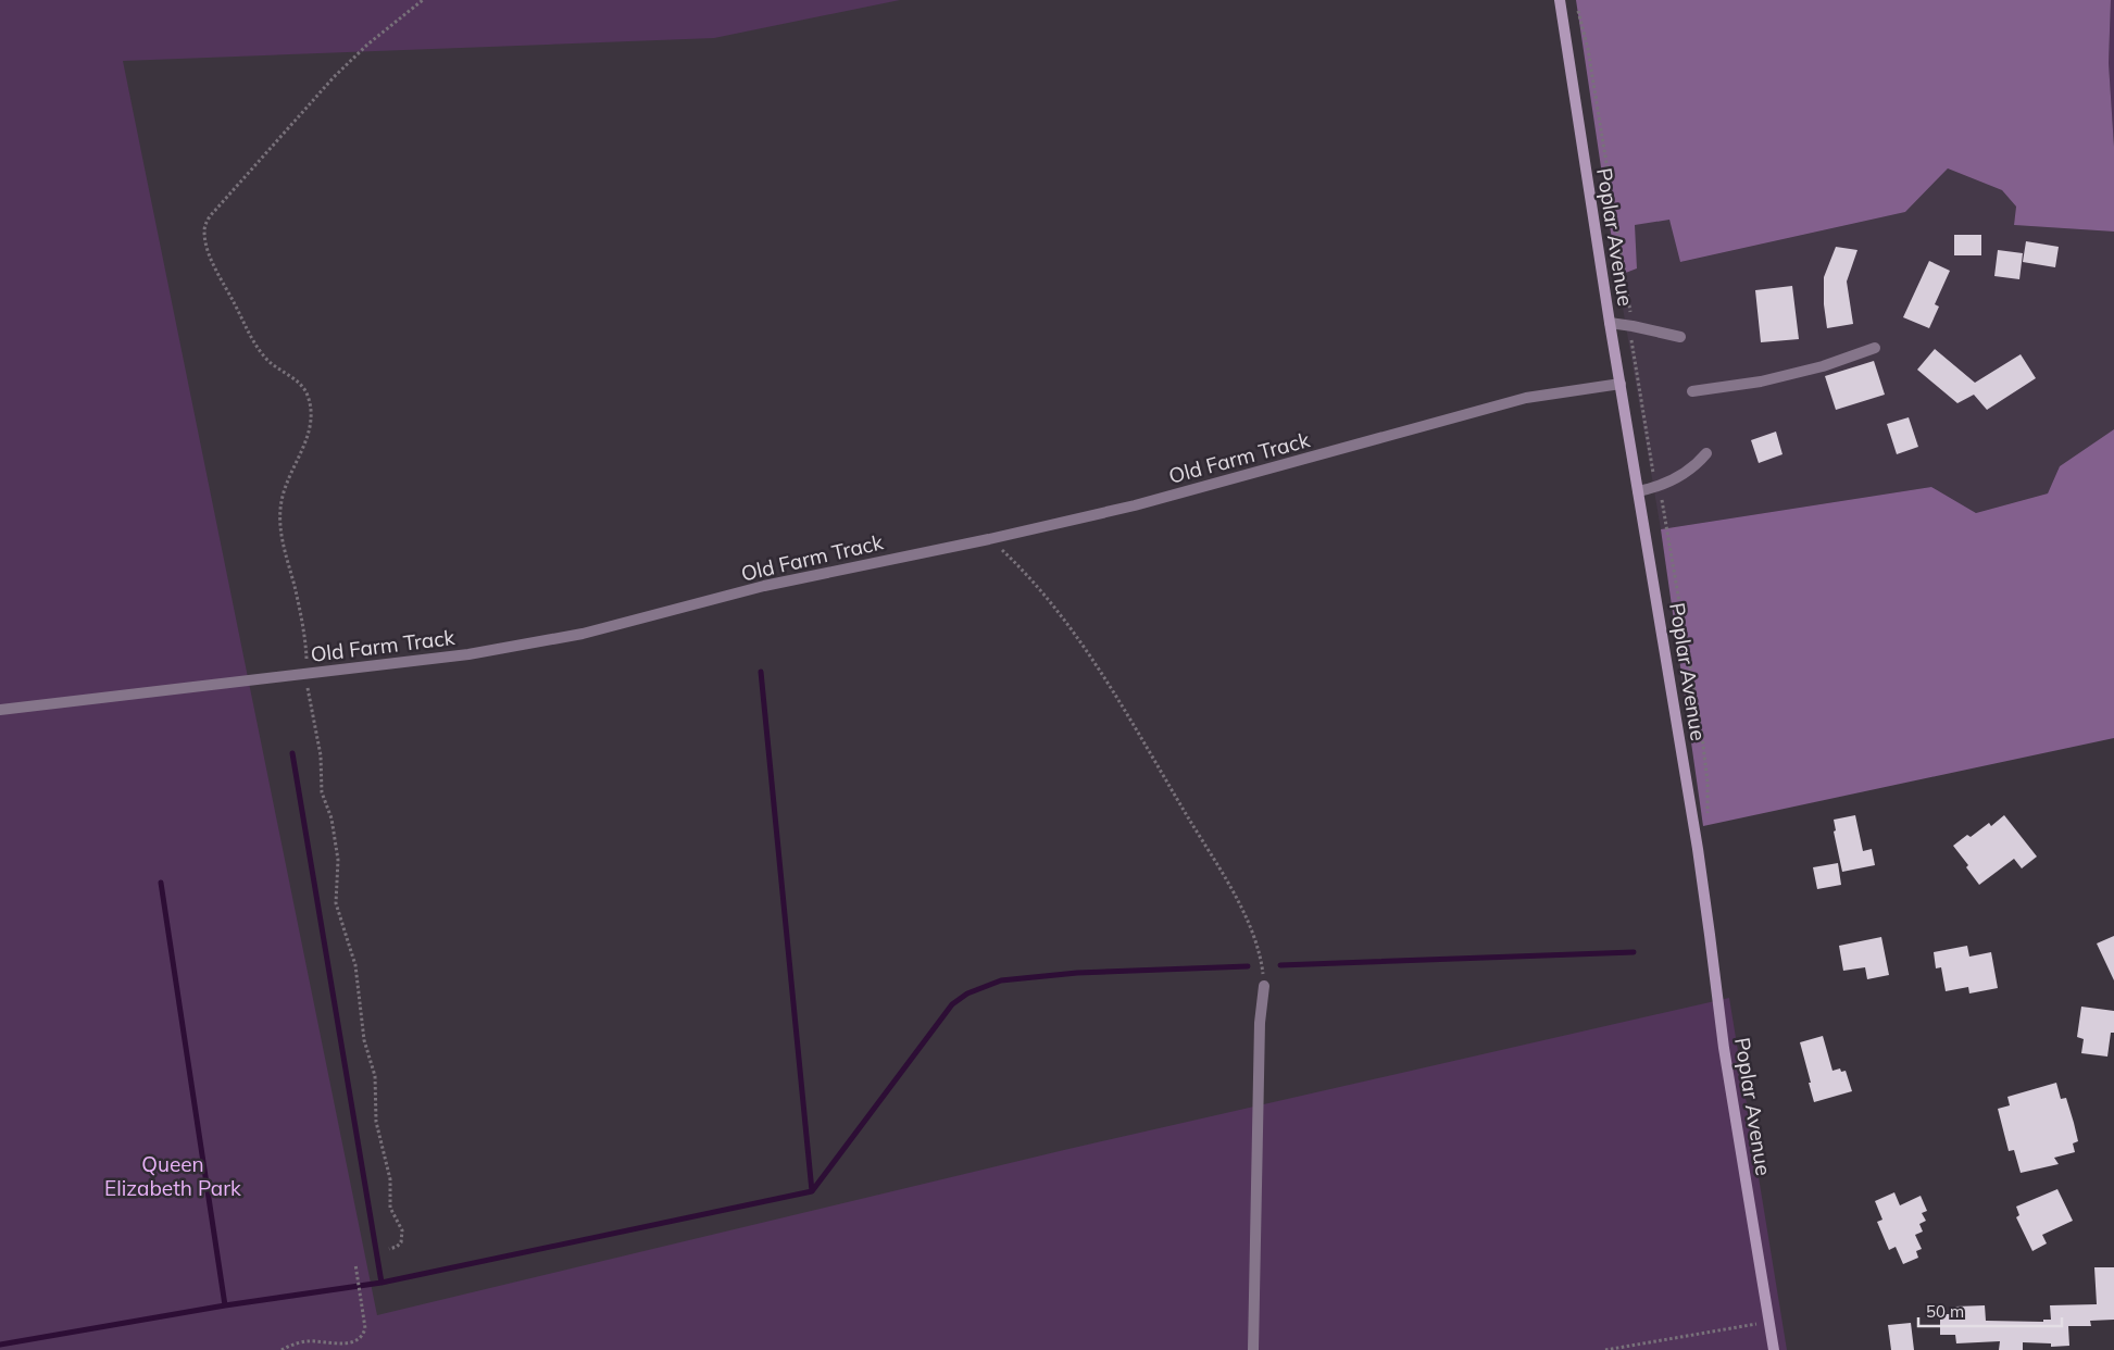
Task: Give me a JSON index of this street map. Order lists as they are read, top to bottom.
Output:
{
  "streets": {
    "main road": ["Poplar Avenue"],
    "street": ["Old Farm Track"]
  },
  "crossings": [
    ["Poplar Avenue", "Old Farm Track"]
  ],
  "parks": ["Queen Elizabeth Park"],
  "scale_bar": "50 m"
}
